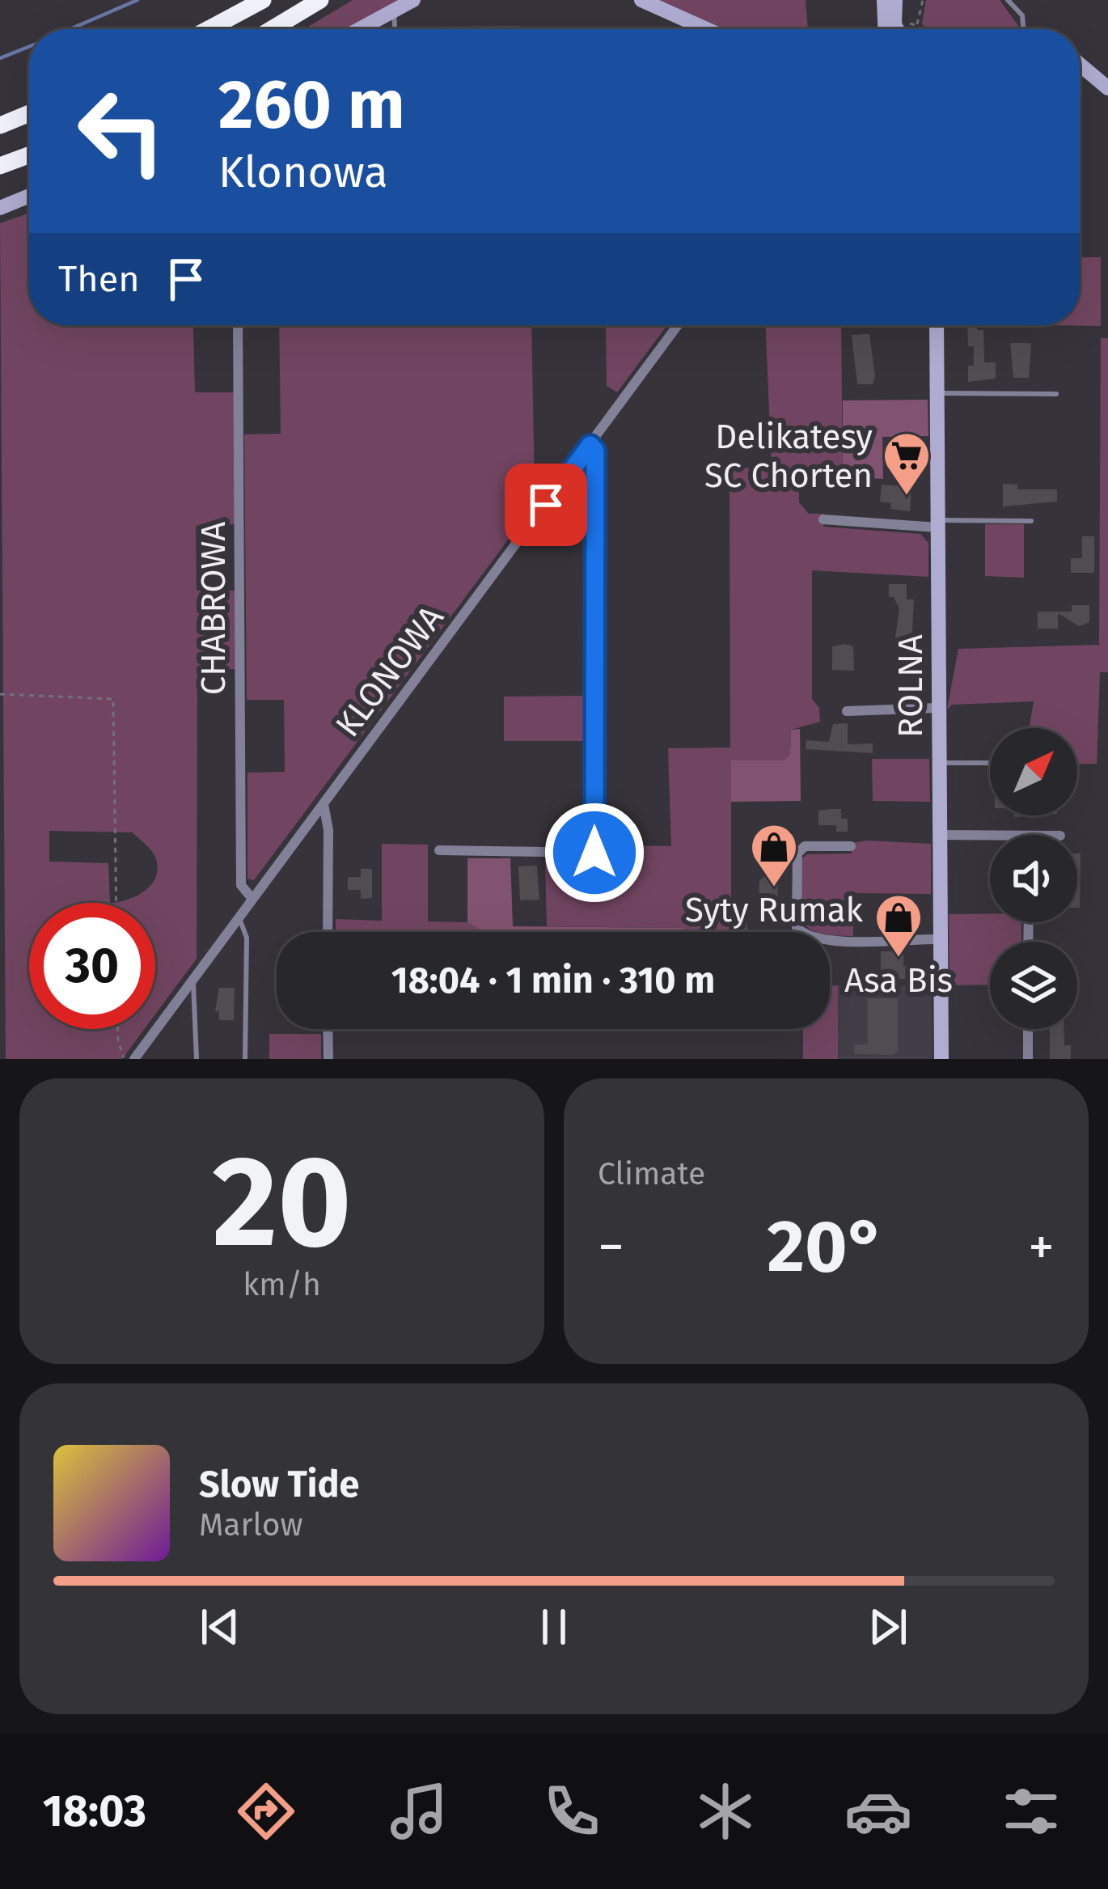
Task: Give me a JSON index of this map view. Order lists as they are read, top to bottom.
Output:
{
  "streets": {
    "street": ["CHABROWA", "KLONOWA", "ROLNA"]
  },
  "crossings": [
    ["CHABROWA", "KLONOWA"]
  ],
  "places": {
    "supermarket": ["Delikatesy SC Chorten"],
    "shop": ["Syty Rumak", "Asa Bis"]
  },
  "north": "top right",
  "page": {
    "turn": ["260 m", "Klonowa"],
    "then": "Then",
    "limit": "30",
    "trip": "18:04 · 1 min · 310 m",
    "tile": [
      ["20", "km/h"],
      "Climate"
    ],
    "heat": ["−", "20°", "+"],
    "song": ["Slow Tide", "Marlow"],
    "tabs": "18:03"
  }
}
